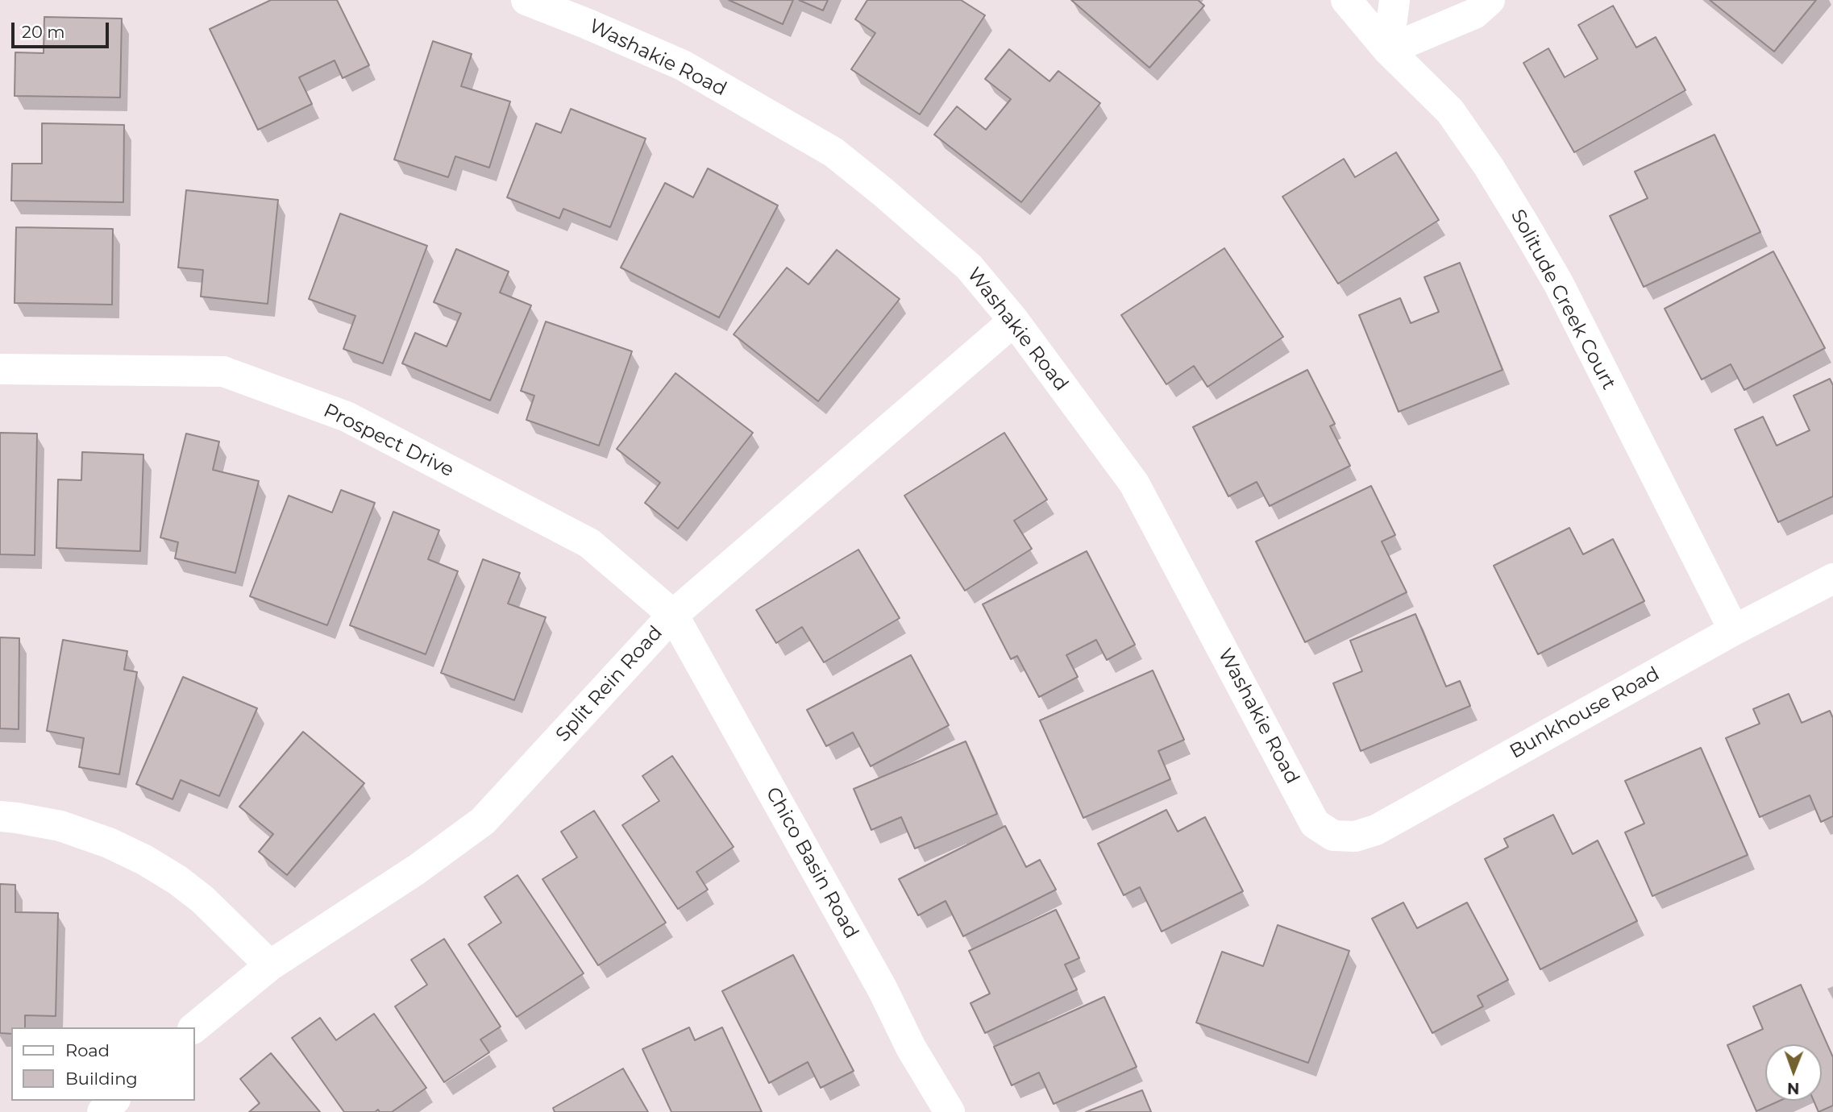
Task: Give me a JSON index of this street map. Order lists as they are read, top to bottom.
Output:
{
  "streets": {
    "street": [
      "Washakie Road",
      "Solitude Creek Court",
      "Prospect Drive",
      "Split Rein Road",
      "Bunkhouse Road",
      "Chico Basin Road"
    ]
  },
  "crossings": [
    ["Washakie Road", "Split Rein Road"],
    ["Washakie Road", "Bunkhouse Road"],
    ["Solitude Creek Court", "Bunkhouse Road"],
    ["Prospect Drive", "Split Rein Road"],
    ["Prospect Drive", "Chico Basin Road"],
    ["Split Rein Road", "Chico Basin Road"]
  ],
  "legend": ["Road", "Building"],
  "scale_bar": "20 m",
  "north": "bottom"
}
